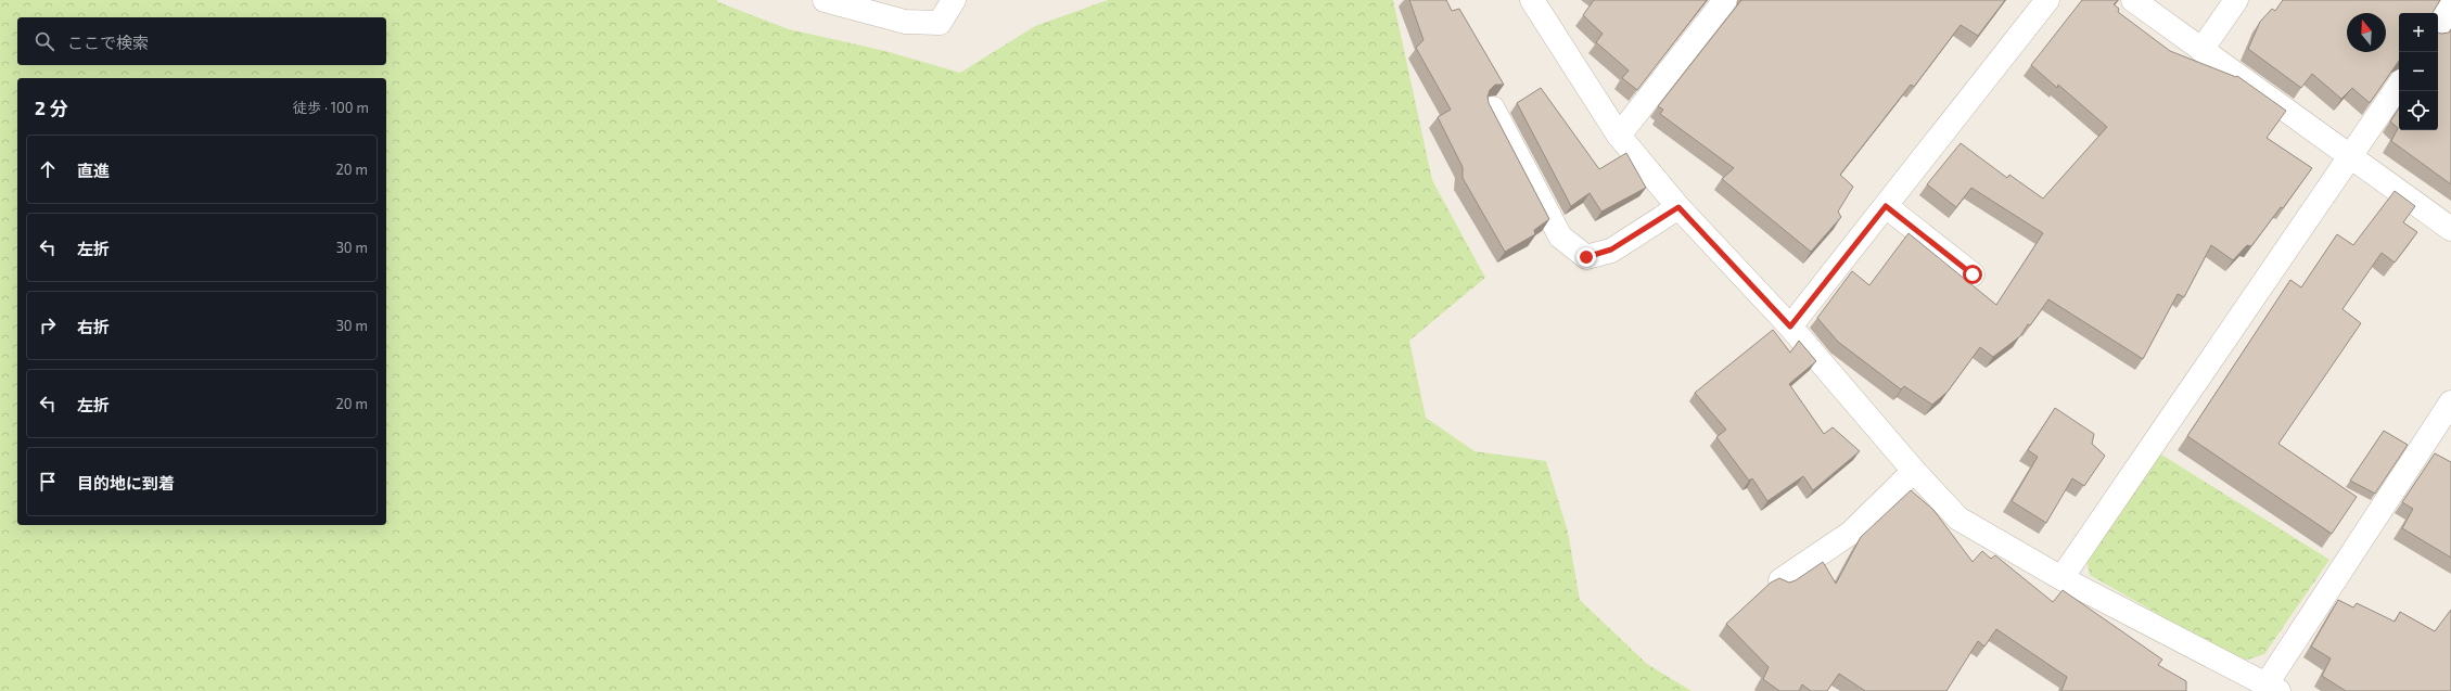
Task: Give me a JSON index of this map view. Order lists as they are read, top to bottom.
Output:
{
  "north": "top",
  "page": {
    "map_buttons": ["+", "−"],
    "search": "ここで検索",
    "heading": ["2 分", "徒歩 · 100 m"],
    "list": [
      ["直進", "20 m"],
      ["左折", "30 m"],
      ["右折", "30 m"],
      ["左折", "20 m"],
      "目的地に到着"
    ]
  }
}
